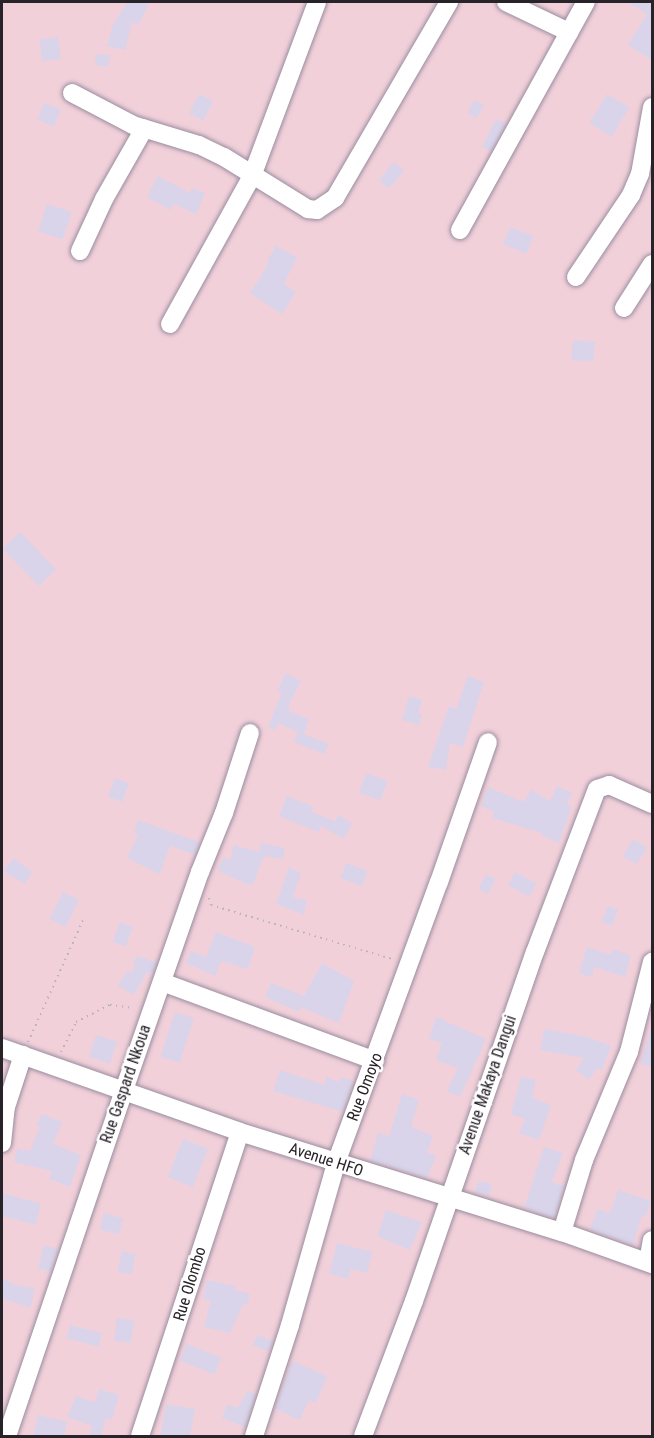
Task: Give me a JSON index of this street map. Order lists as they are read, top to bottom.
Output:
{
  "streets": {
    "street": [
      "Rue Gaspard Nkoua",
      "Avenue Makaya Dangui",
      "Rue Omoyo",
      "Avenue HFO",
      "Rue Olombo"
    ]
  },
  "crossings": [
    ["Rue Gaspard Nkoua", "Avenue HFO"],
    ["Avenue Makaya Dangui", "Avenue HFO"],
    ["Rue Omoyo", "Avenue HFO"],
    ["Avenue HFO", "Rue Olombo"]
  ]
}
